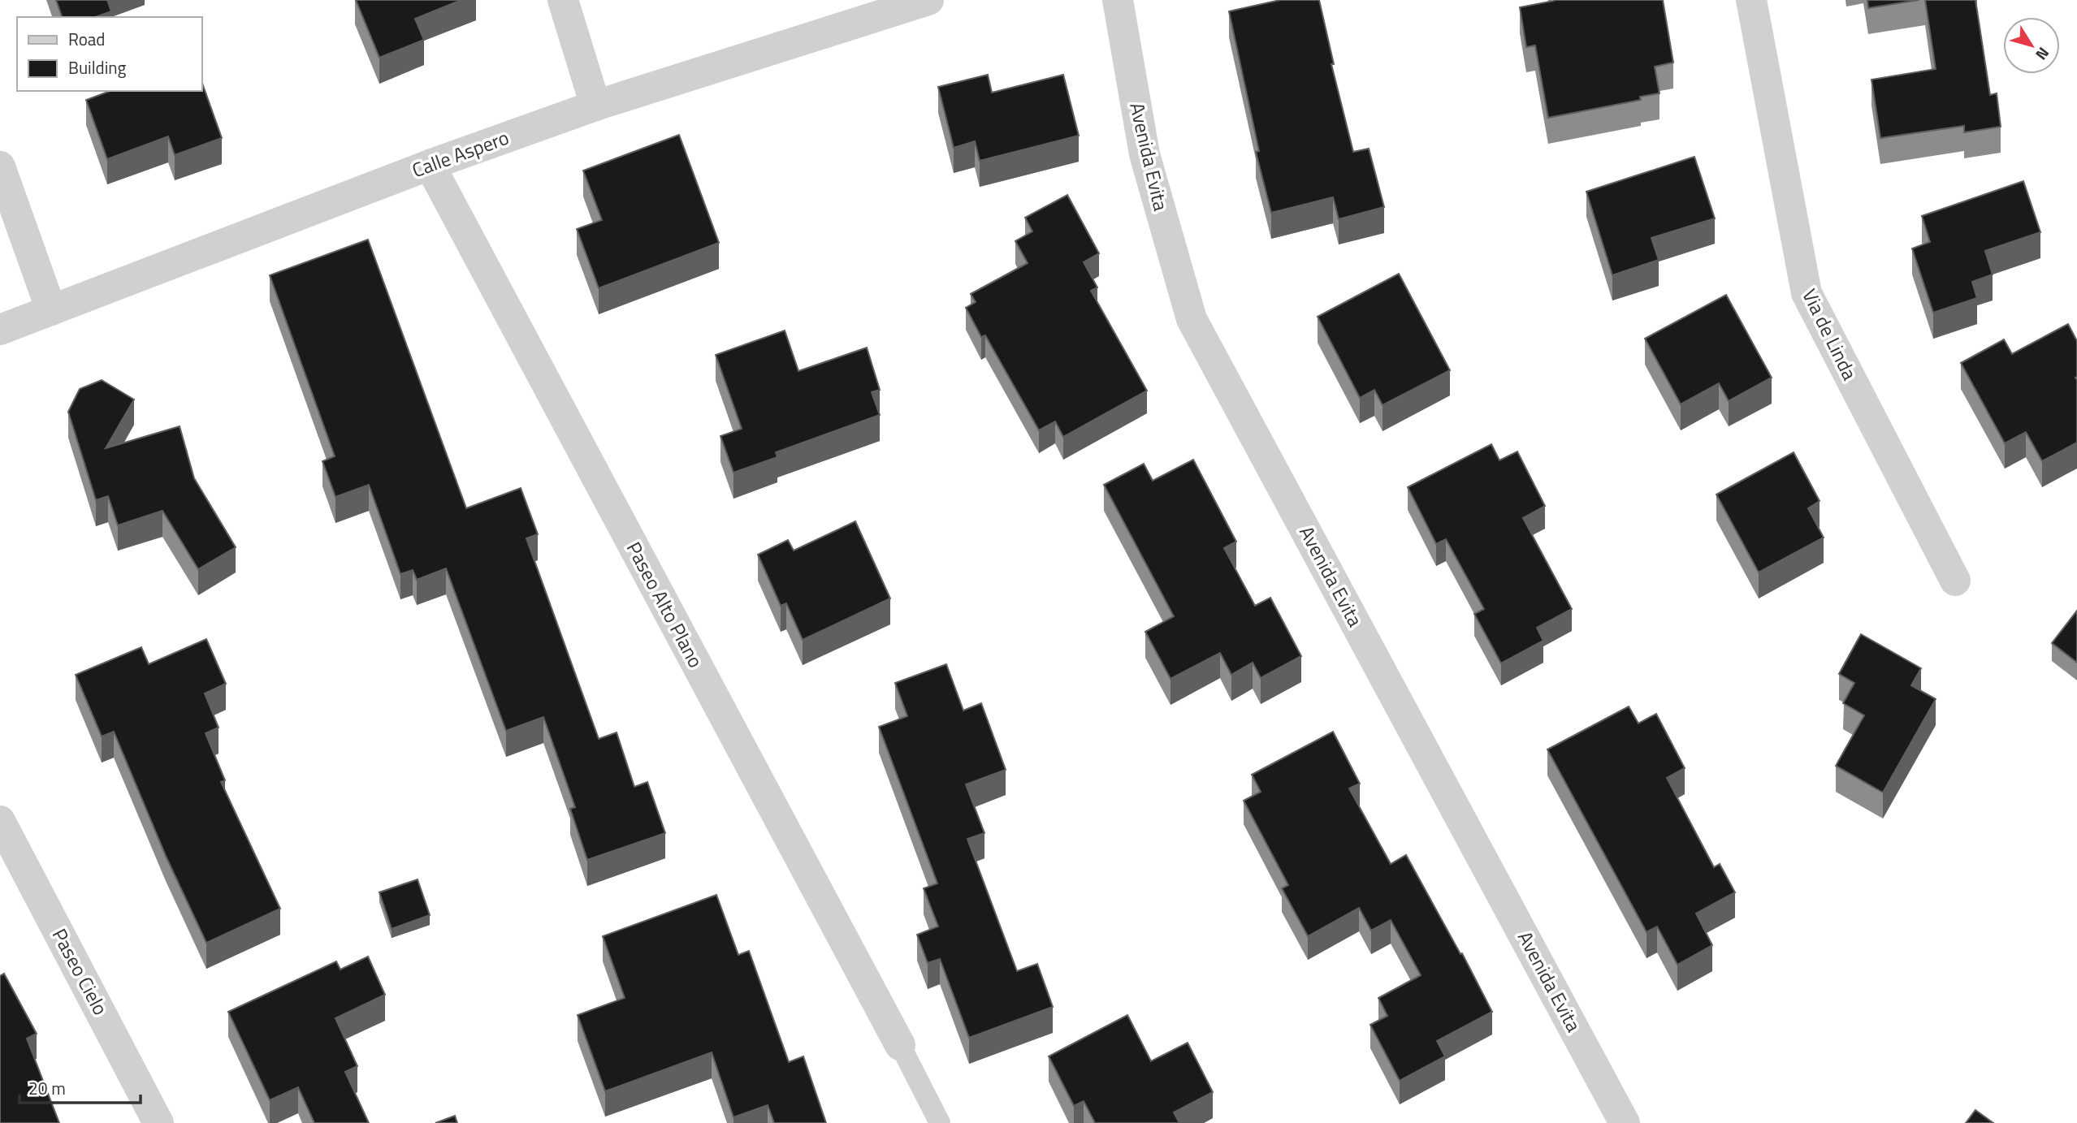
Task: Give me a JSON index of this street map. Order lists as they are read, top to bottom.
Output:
{
  "streets": {
    "street": [
      "Calle Aspero",
      "Avenida Evita",
      "Via de Linda",
      "Paseo Alto Plano",
      "Paseo Cielo"
    ]
  },
  "crossings": [
    ["Calle Aspero", "Paseo Alto Plano"]
  ],
  "legend": ["Road", "Building"],
  "scale_bar": "20 m",
  "north": "bottom right"
}
